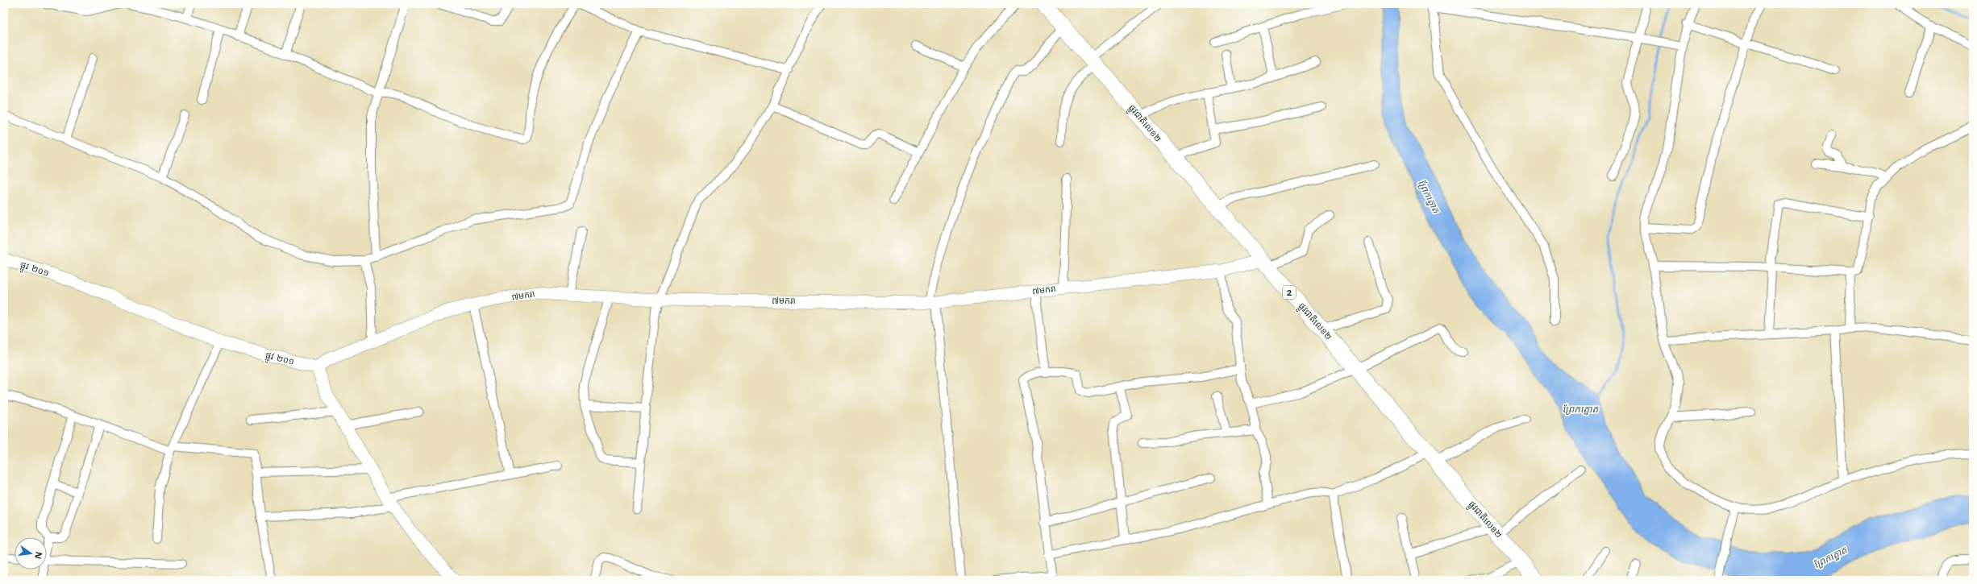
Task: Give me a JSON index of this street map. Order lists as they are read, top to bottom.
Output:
{
  "streets": {
    "highway": ["ផ្លូវជាតិលេខ២", "2"],
    "street": ["ផ្លូវ ២០១", "៧មករា"]
  },
  "crossings": [
    ["ផ្លូវជាតិលេខ២", "៧មករា"],
    ["ផ្លូវ ២០១", "៧មករា"]
  ],
  "water": ["ព្រែកត្នោត"],
  "north": "right"
}
